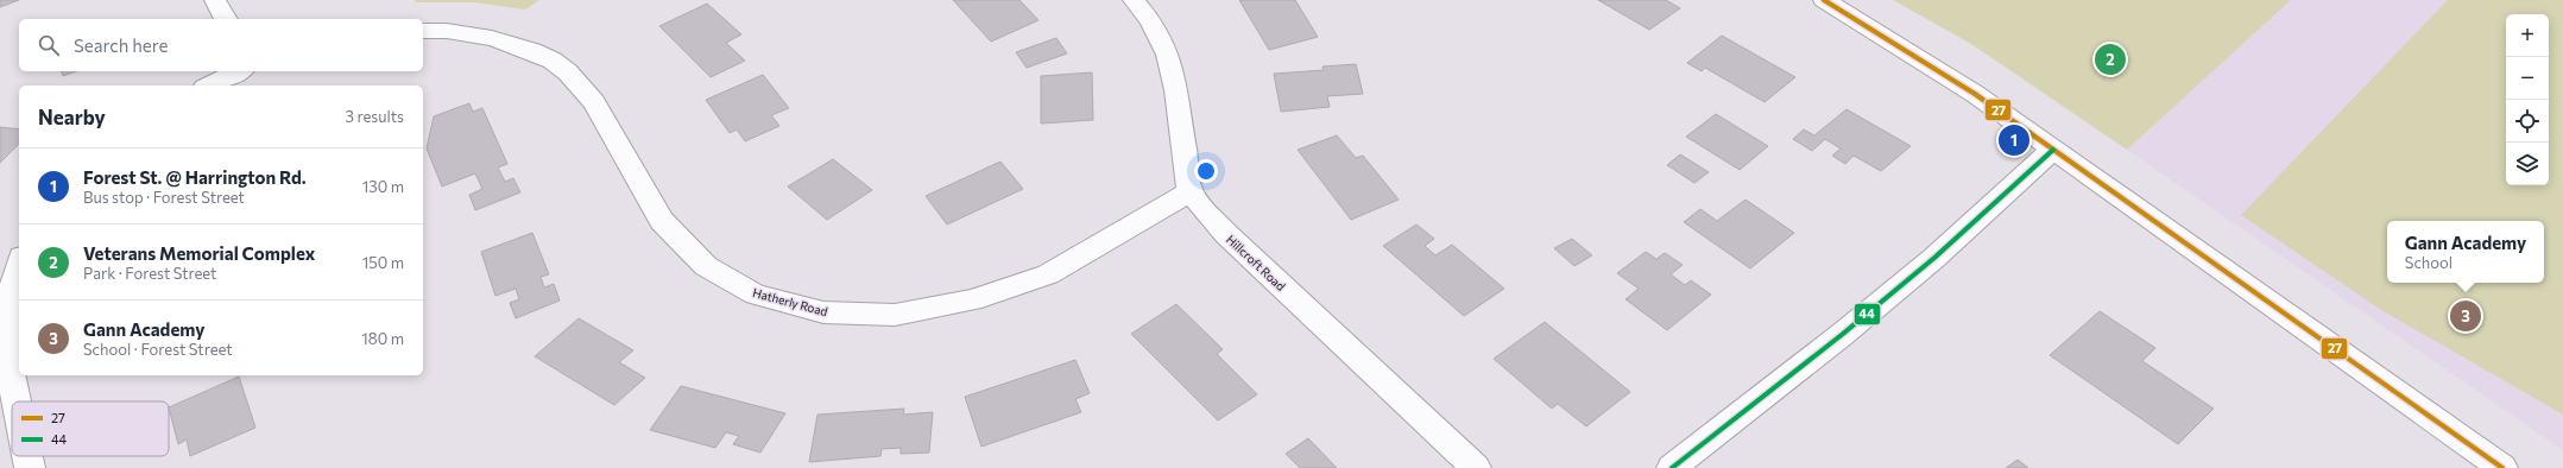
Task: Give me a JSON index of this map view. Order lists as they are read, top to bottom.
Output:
{
  "streets": {
    "street": ["Hillcroft Road", "Hatherly Road"]
  },
  "crossings": [
    ["Hillcroft Road", "Hatherly Road"]
  ],
  "lines": ["transit line 27", "transit line 44"],
  "legend": ["27", "44"],
  "page": {
    "map_buttons": ["+", "−"],
    "search": "Search here",
    "pins": ["2", "1", "3"],
    "heading": ["Nearby", "3 results"],
    "list": [
      {
        "mark": "1",
        "name": "Forest St. @ Harrington Rd.",
        "note": "Bus stop · Forest Street",
        "value": "130 m"
      },
      {
        "mark": "2",
        "name": "Veterans Memorial Complex",
        "note": "Park · Forest Street",
        "value": "150 m"
      },
      {
        "mark": "3",
        "name": "Gann Academy",
        "note": "School · Forest Street",
        "value": "180 m"
      }
    ],
    "popup": ["Gann Academy", "School"]
  }
}
